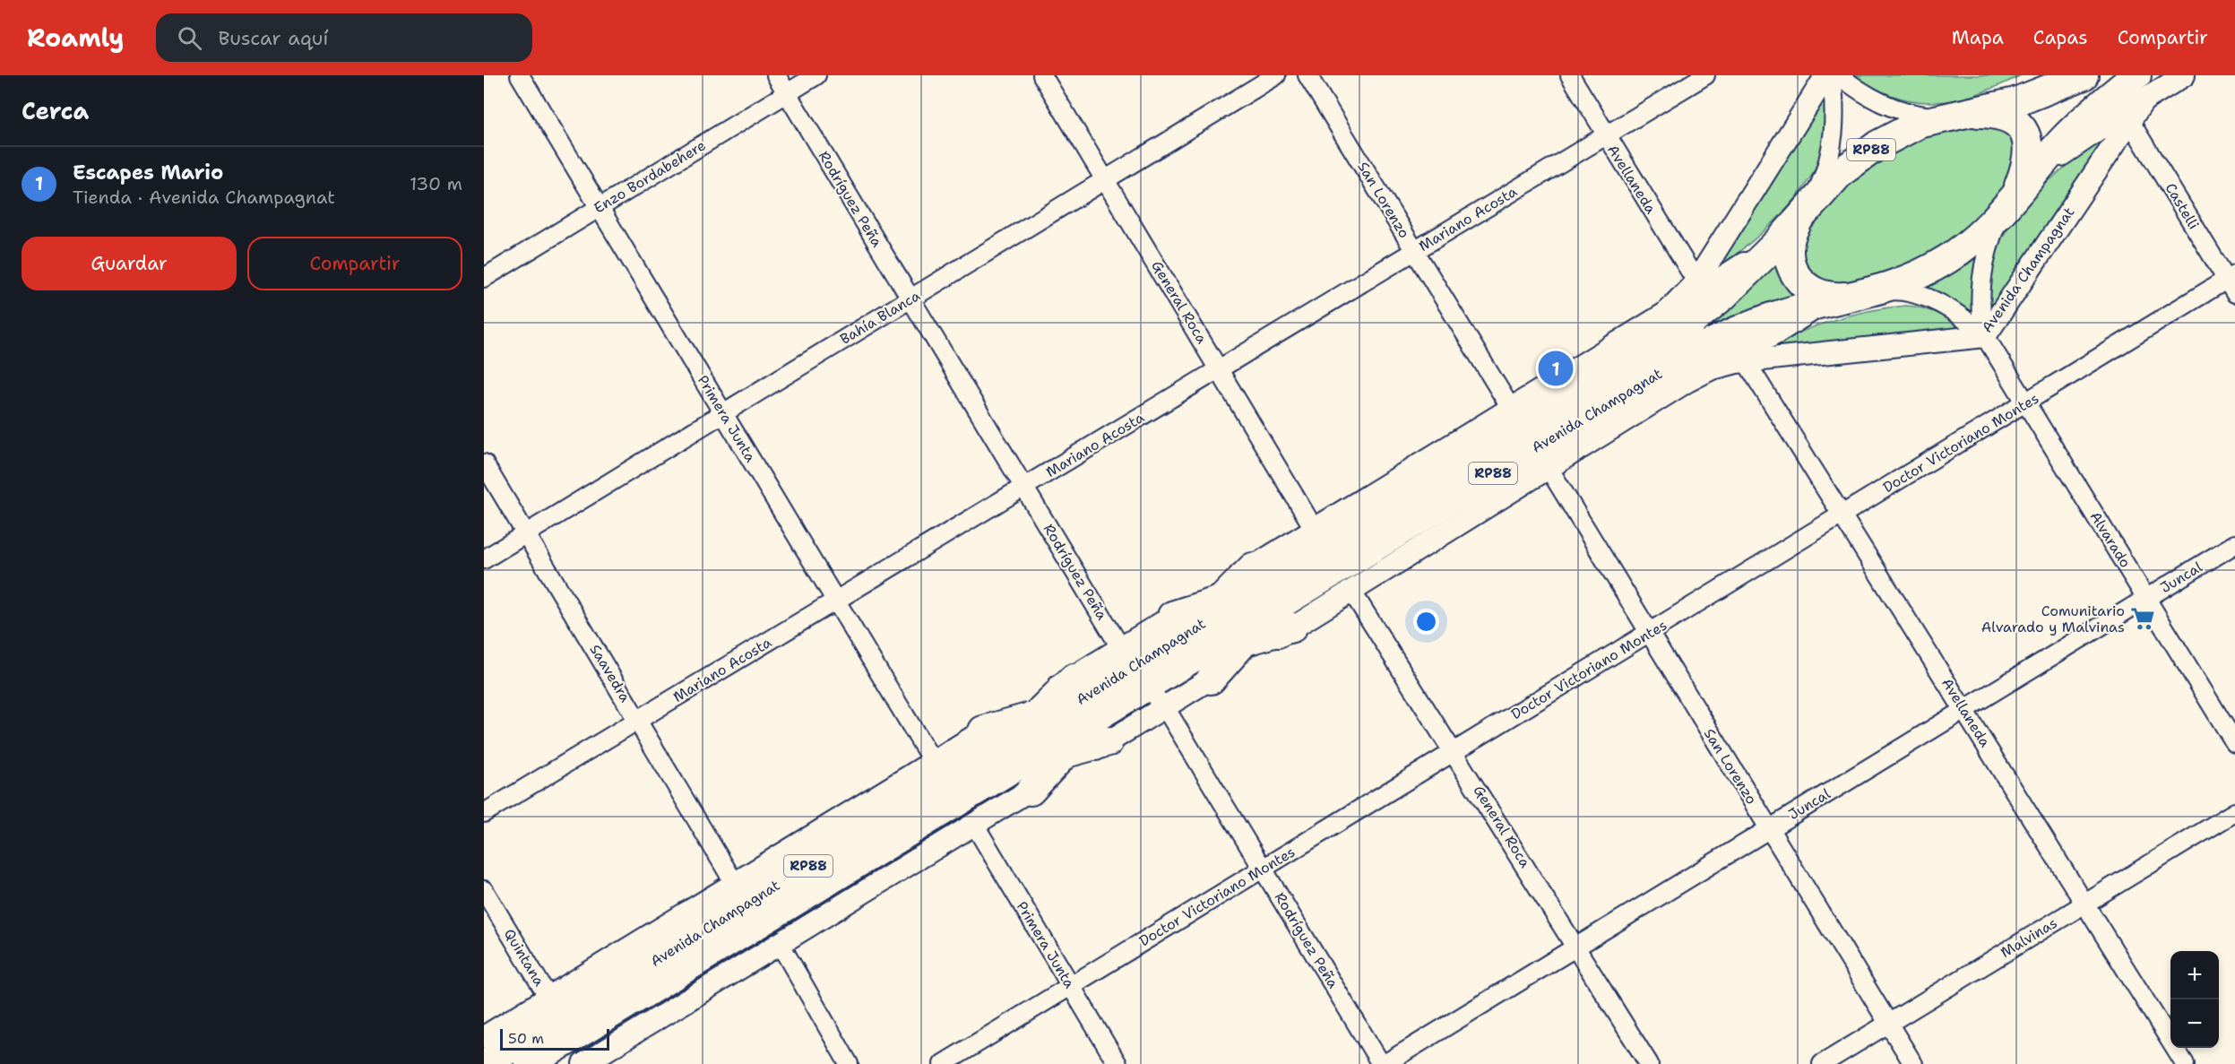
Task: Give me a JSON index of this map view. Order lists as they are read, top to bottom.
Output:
{
  "streets": {
    "highway": ["RP88", "Avenida Champagnat"],
    "street": [
      "Enzo Bordabehere",
      "Avellaneda",
      "Rodríguez Peña",
      "San Lorenzo",
      "Castelli",
      "Mariano Acosta",
      "General Roca",
      "Bahía Blanca",
      "Primera Junta",
      "Doctor Victoriano Montes",
      "Alvarado",
      "Juncal",
      "Saavedra",
      "Malvinas",
      "Quintana"
    ]
  },
  "crossings": [
    ["RP88", "Avenida Champagnat"],
    ["RP88", "Alvarado"],
    ["Enzo Bordabehere", "Rodríguez Peña"],
    ["Enzo Bordabehere", "Primera Junta"],
    ["Avellaneda", "Mariano Acosta"],
    ["Avellaneda", "Avenida Champagnat"],
    ["Avellaneda", "Doctor Victoriano Montes"],
    ["Avellaneda", "Juncal"],
    ["Avellaneda", "Malvinas"],
    ["Rodríguez Peña", "Mariano Acosta"],
    ["Rodríguez Peña", "Avenida Champagnat"],
    ["Rodríguez Peña", "Bahía Blanca"],
    ["Rodríguez Peña", "Doctor Victoriano Montes"],
    ["Rodríguez Peña", "Juncal"],
    ["San Lorenzo", "Mariano Acosta"],
    ["San Lorenzo", "Avenida Champagnat"],
    ["San Lorenzo", "Doctor Victoriano Montes"],
    ["San Lorenzo", "Juncal"],
    ["San Lorenzo", "Malvinas"],
    ["Castelli", "Avenida Champagnat"],
    ["Castelli", "Doctor Victoriano Montes"],
    ["Mariano Acosta", "General Roca"],
    ["Mariano Acosta", "Primera Junta"],
    ["Mariano Acosta", "Saavedra"],
    ["Avenida Champagnat", "General Roca"],
    ["Avenida Champagnat", "Primera Junta"],
    ["Avenida Champagnat", "Alvarado"],
    ["Avenida Champagnat", "Saavedra"],
    ["Avenida Champagnat", "Quintana"],
    ["General Roca", "Bahía Blanca"],
    ["General Roca", "Doctor Victoriano Montes"],
    ["General Roca", "Juncal"],
    ["Bahía Blanca", "Primera Junta"],
    ["Bahía Blanca", "Saavedra"],
    ["Primera Junta", "Doctor Victoriano Montes"],
    ["Doctor Victoriano Montes", "Alvarado"],
    ["Alvarado", "Juncal"]
  ],
  "places": {
    "supermarket": ["Comunitario Alvarado y Malvinas"]
  },
  "scale_bar": "50 m",
  "page": {
    "header": "Roamly",
    "search": "Buscar aquí",
    "nav": ["Mapa", "Capas", "Compartir"],
    "heading": "Cerca",
    "list": [
      {
        "mark": "1",
        "name": "Escapes Mario",
        "note": "Tienda · Avenida Champagnat",
        "value": "130 m"
      }
    ],
    "buttons": ["Guardar", "Compartir"],
    "pins": "1",
    "map_buttons": ["+", "−"],
    "scale": "50 m"
  }
}
